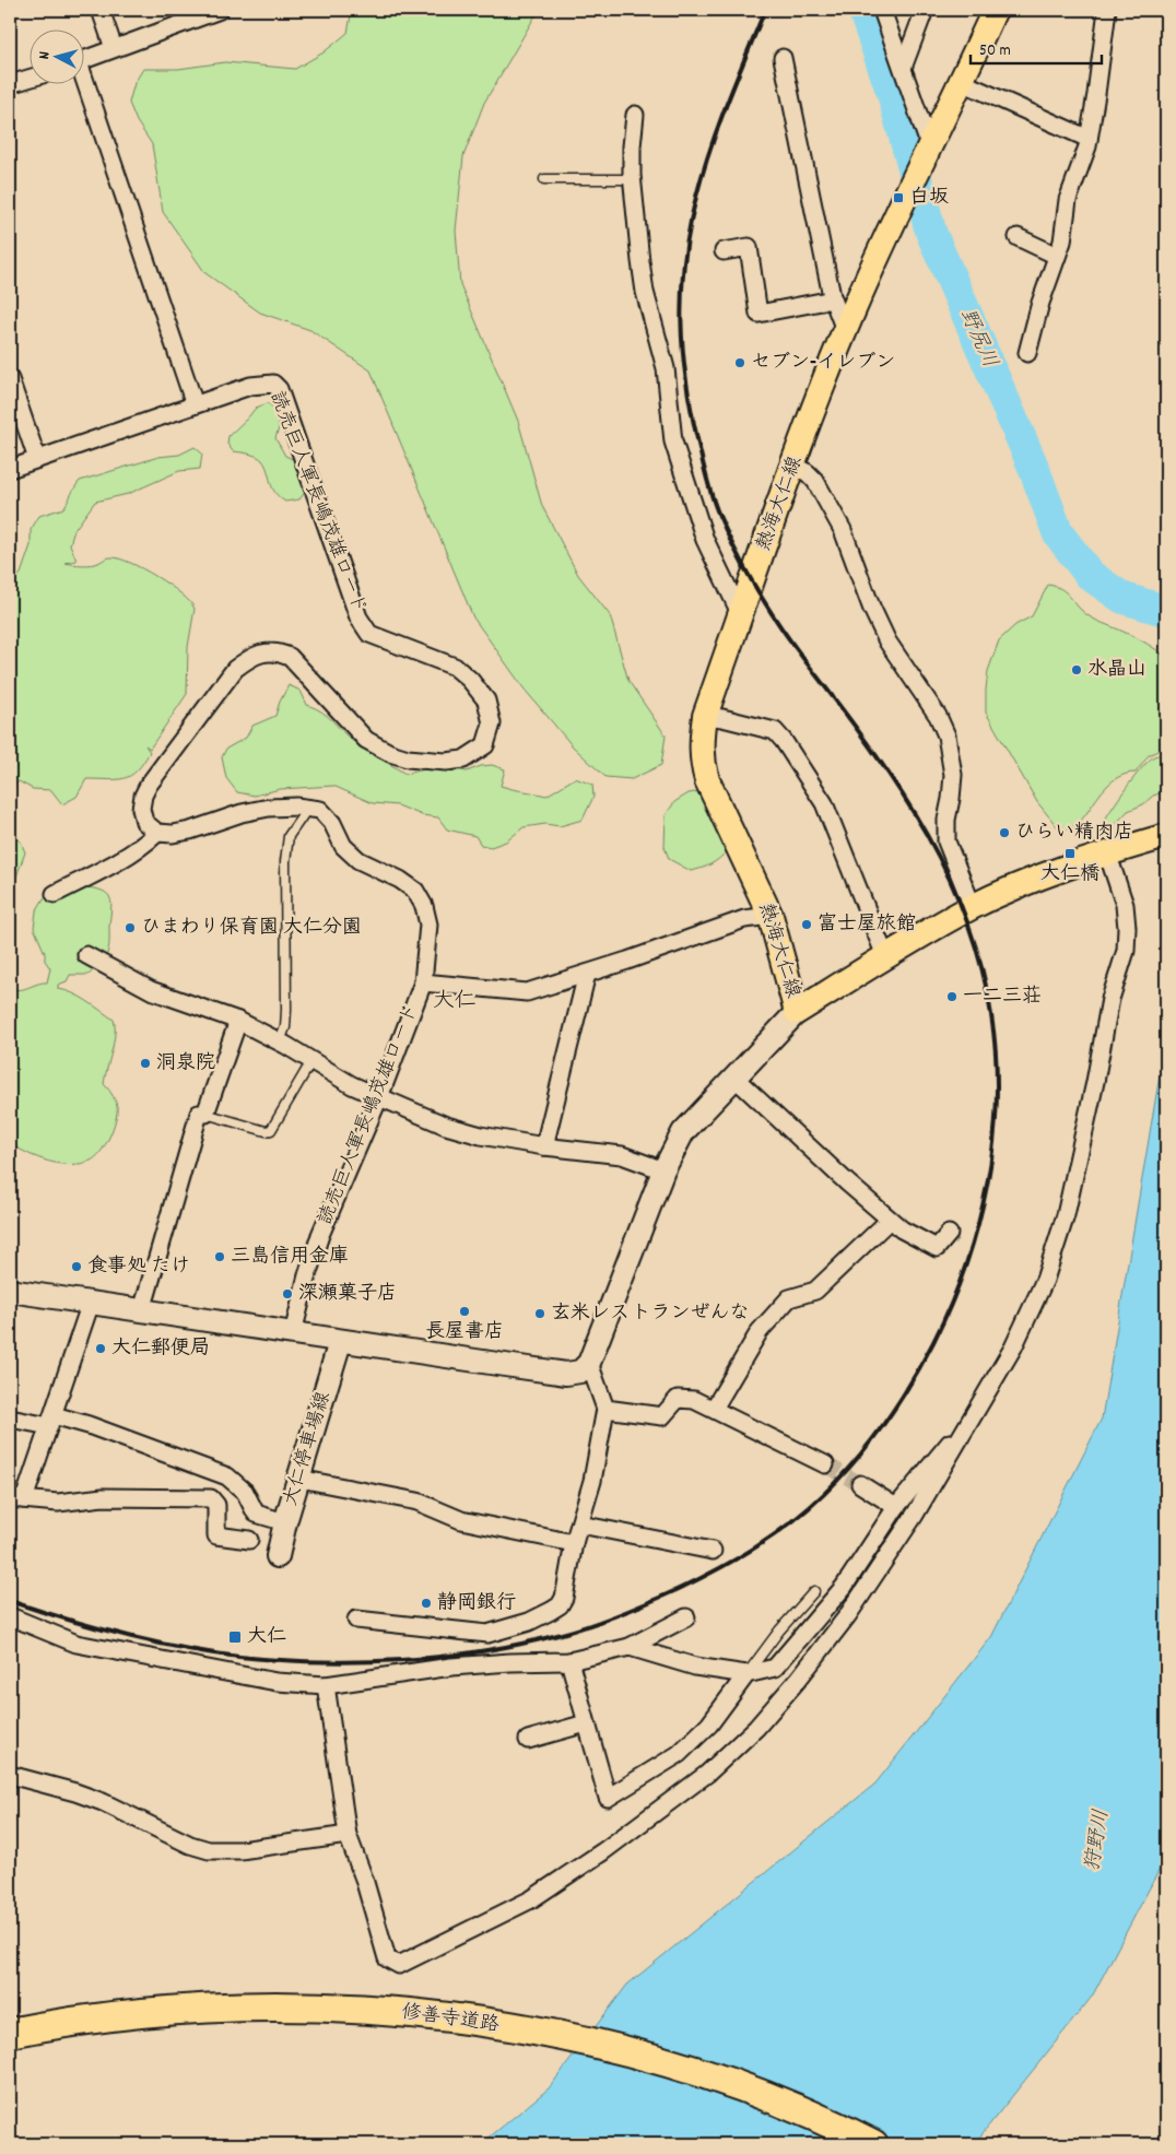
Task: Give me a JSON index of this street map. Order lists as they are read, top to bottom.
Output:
{
  "streets": {
    "highway": ["修善寺道路"],
    "main road": ["熱海大仁線", "大仁停車場線"],
    "street": ["読売巨人軍長嶋茂雄ロード"]
  },
  "districts": ["大仁"],
  "water": ["野尻川", "狩野川"],
  "places": {
    "transit": ["白坂", "大仁橋", "大仁"],
    "other": [
      "セブン-イレブン",
      "水晶山",
      "ひらい精肉店",
      "富士屋旅館",
      "ひまわり保育園 大仁分園",
      "一二三荘",
      "洞泉院",
      "三島信用金庫",
      "食事処 たけ",
      "深瀬菓子店",
      "長屋書店",
      "玄米レストランぜんな",
      "大仁郵便局",
      "静岡銀行"
    ]
  },
  "scale_bar": "50 m",
  "north": "left"
}
